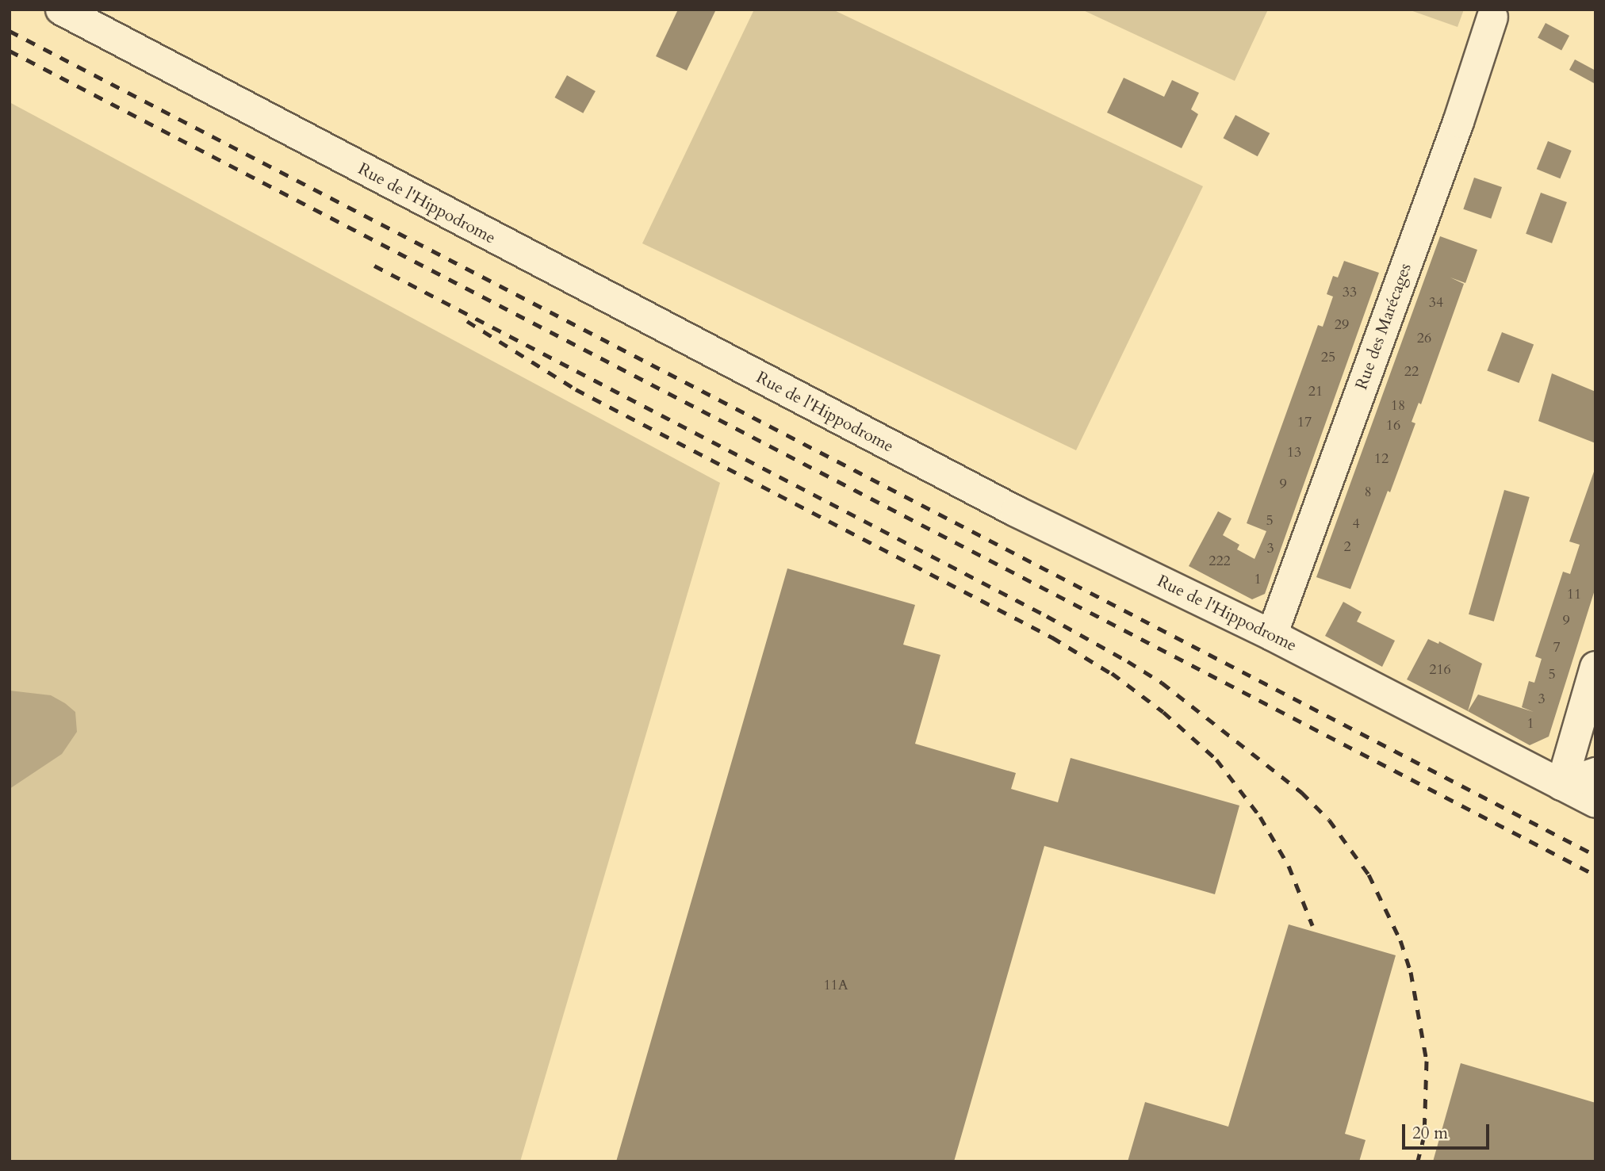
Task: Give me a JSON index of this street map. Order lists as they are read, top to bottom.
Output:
{
  "streets": {
    "street": ["Rue de l'Hippodrome", "Rue des Marécages"]
  },
  "crossings": [
    ["Rue de l'Hippodrome", "Rue des Marécages"]
  ],
  "house_numbers": [
    "33",
    "34",
    "29",
    "26",
    "25",
    "22",
    "21",
    "18",
    "17",
    "16",
    "13",
    "12",
    "9",
    "8",
    "5",
    "4",
    "2",
    "3",
    "222",
    "1",
    "11",
    "9",
    "7",
    "216",
    "5",
    "3",
    "1",
    "11A"
  ],
  "scale_bar": "20 m"
}
